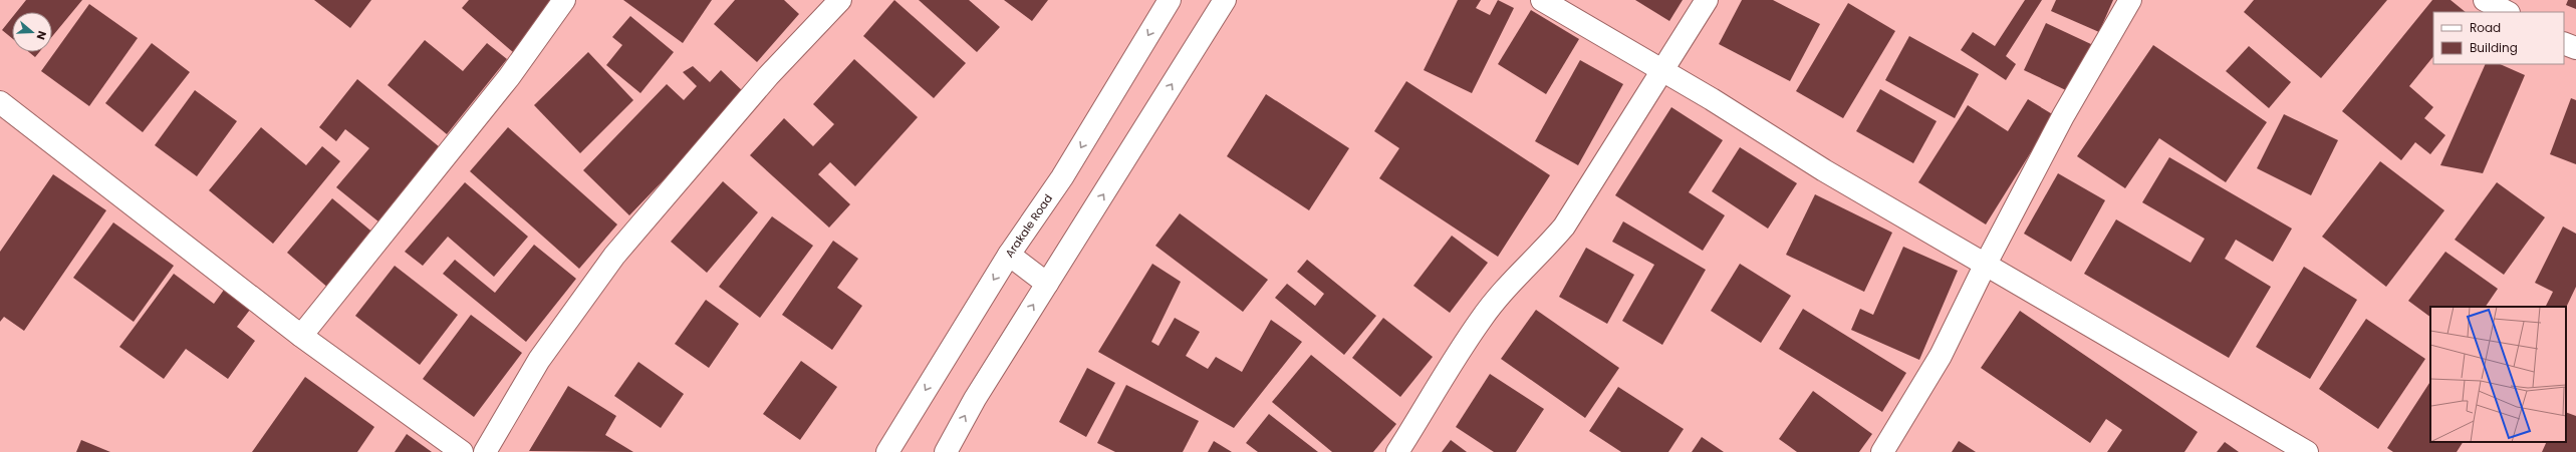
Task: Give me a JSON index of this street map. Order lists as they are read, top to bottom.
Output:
{
  "streets": {
    "street": ["Arakale Road"]
  },
  "legend": ["Road", "Building"],
  "north": "right"
}
